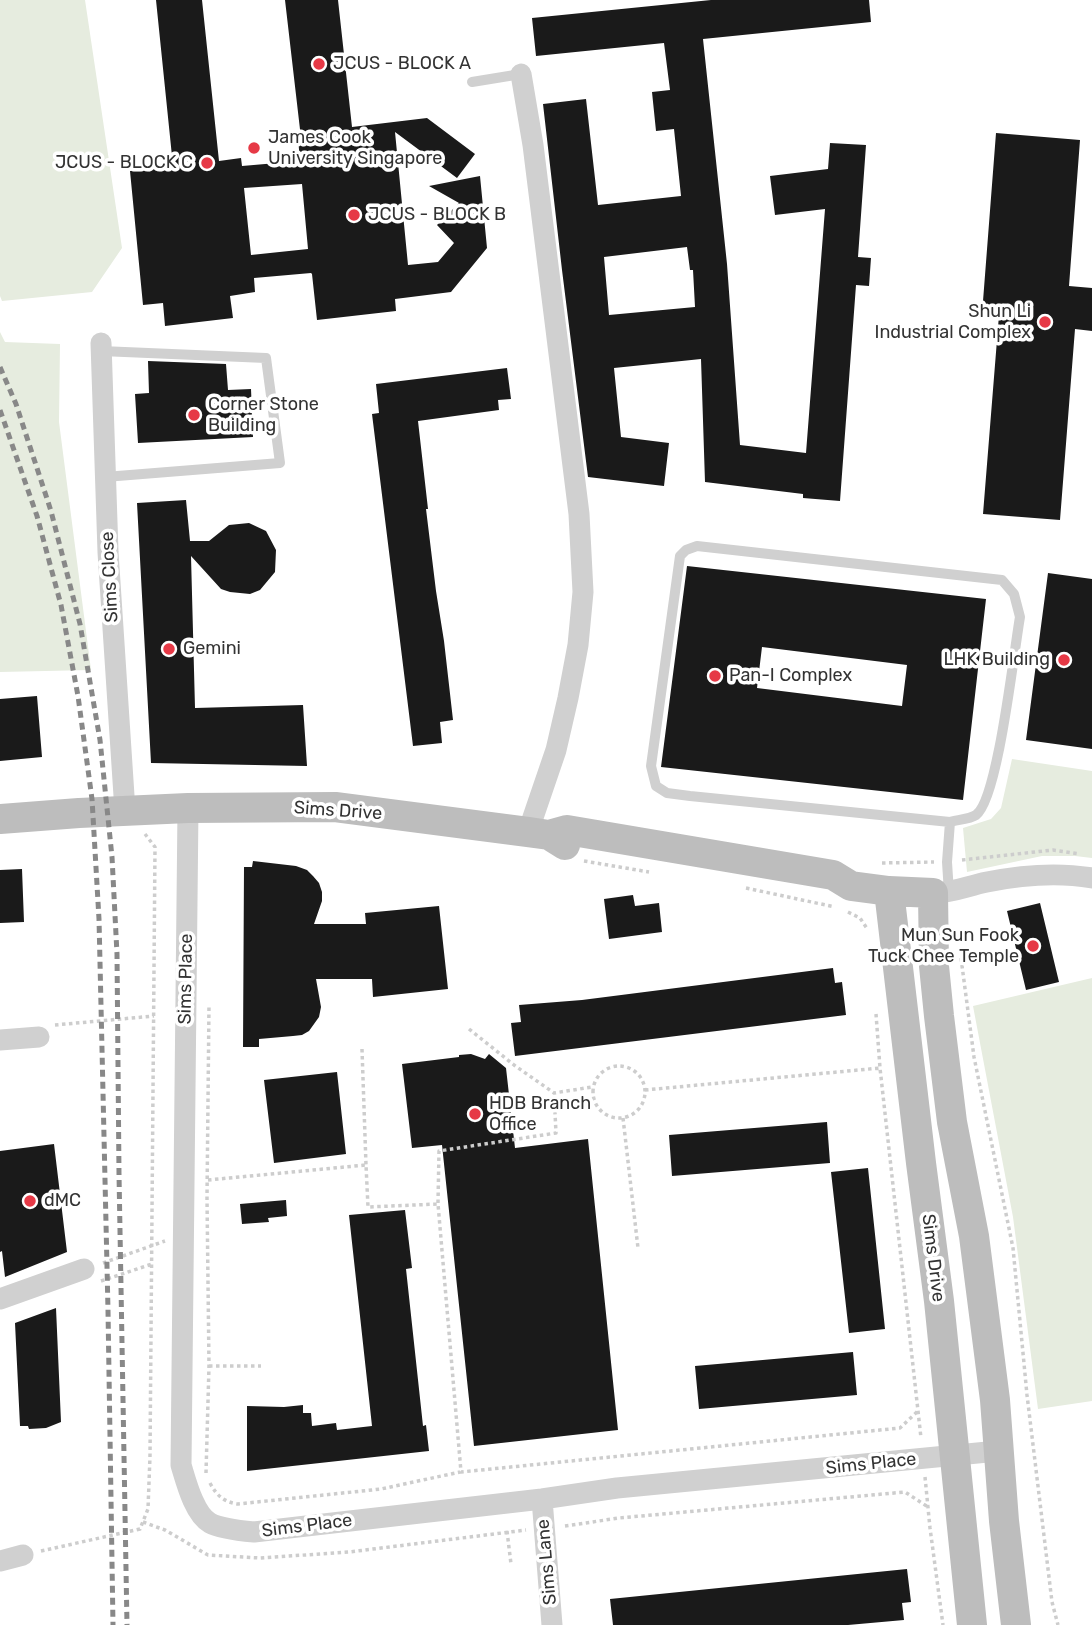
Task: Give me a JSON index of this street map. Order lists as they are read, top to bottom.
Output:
{
  "streets": {
    "street": [
      "Sims Close",
      "Sims Drive",
      "Sims Place",
      "Sims Lane"
    ]
  },
  "crossings": [
    ["Sims Close", "Sims Drive"],
    ["Sims Drive", "Sims Place"],
    ["Sims Place", "Sims Lane"]
  ],
  "places": [
    "JCUS - BLOCK A",
    "James Cook University Singapore",
    "JCUS - BLOCK C",
    "JCUS - BLOCK B",
    "Shun Li Industrial Complex",
    "Corner Stone Building",
    "Gemini",
    "LHK Building",
    "Pan-I Complex",
    "Mun Sun Fook Tuck Chee Temple",
    "HDB Branch Office",
    "dMC"
  ]
}
